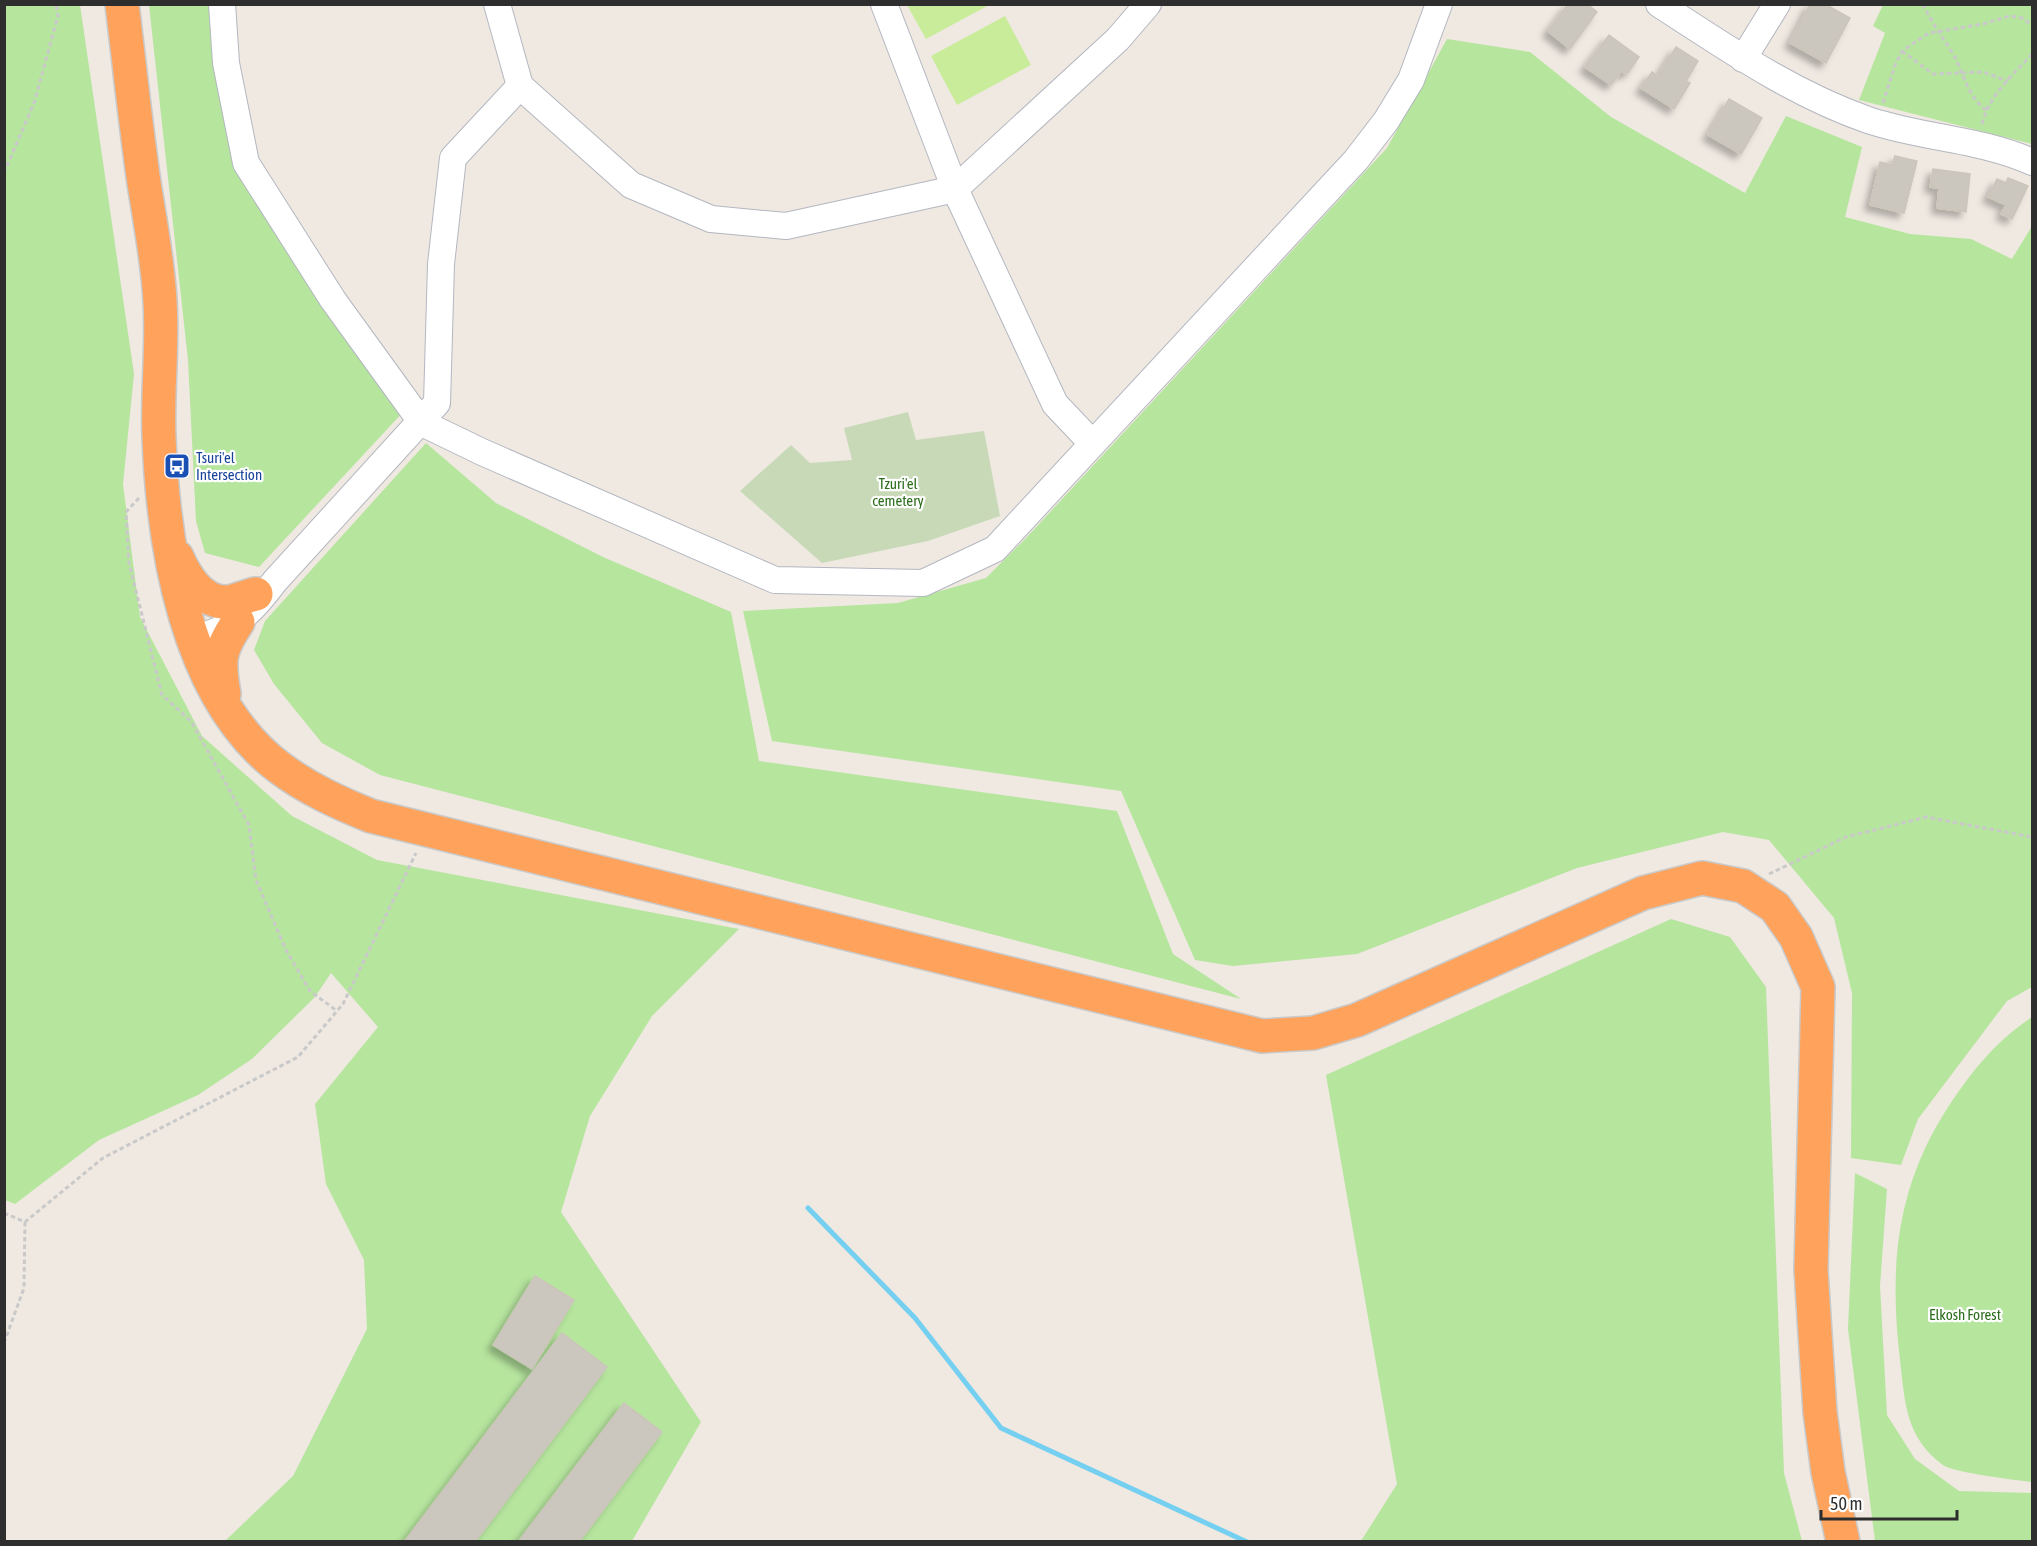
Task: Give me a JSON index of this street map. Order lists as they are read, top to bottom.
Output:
{
  "parks": ["Tzuri'el cemetery", "Elkosh Forest"],
  "places": {
    "bus stop": ["Tsuri'el Intersection"]
  },
  "scale_bar": "50 m"
}
